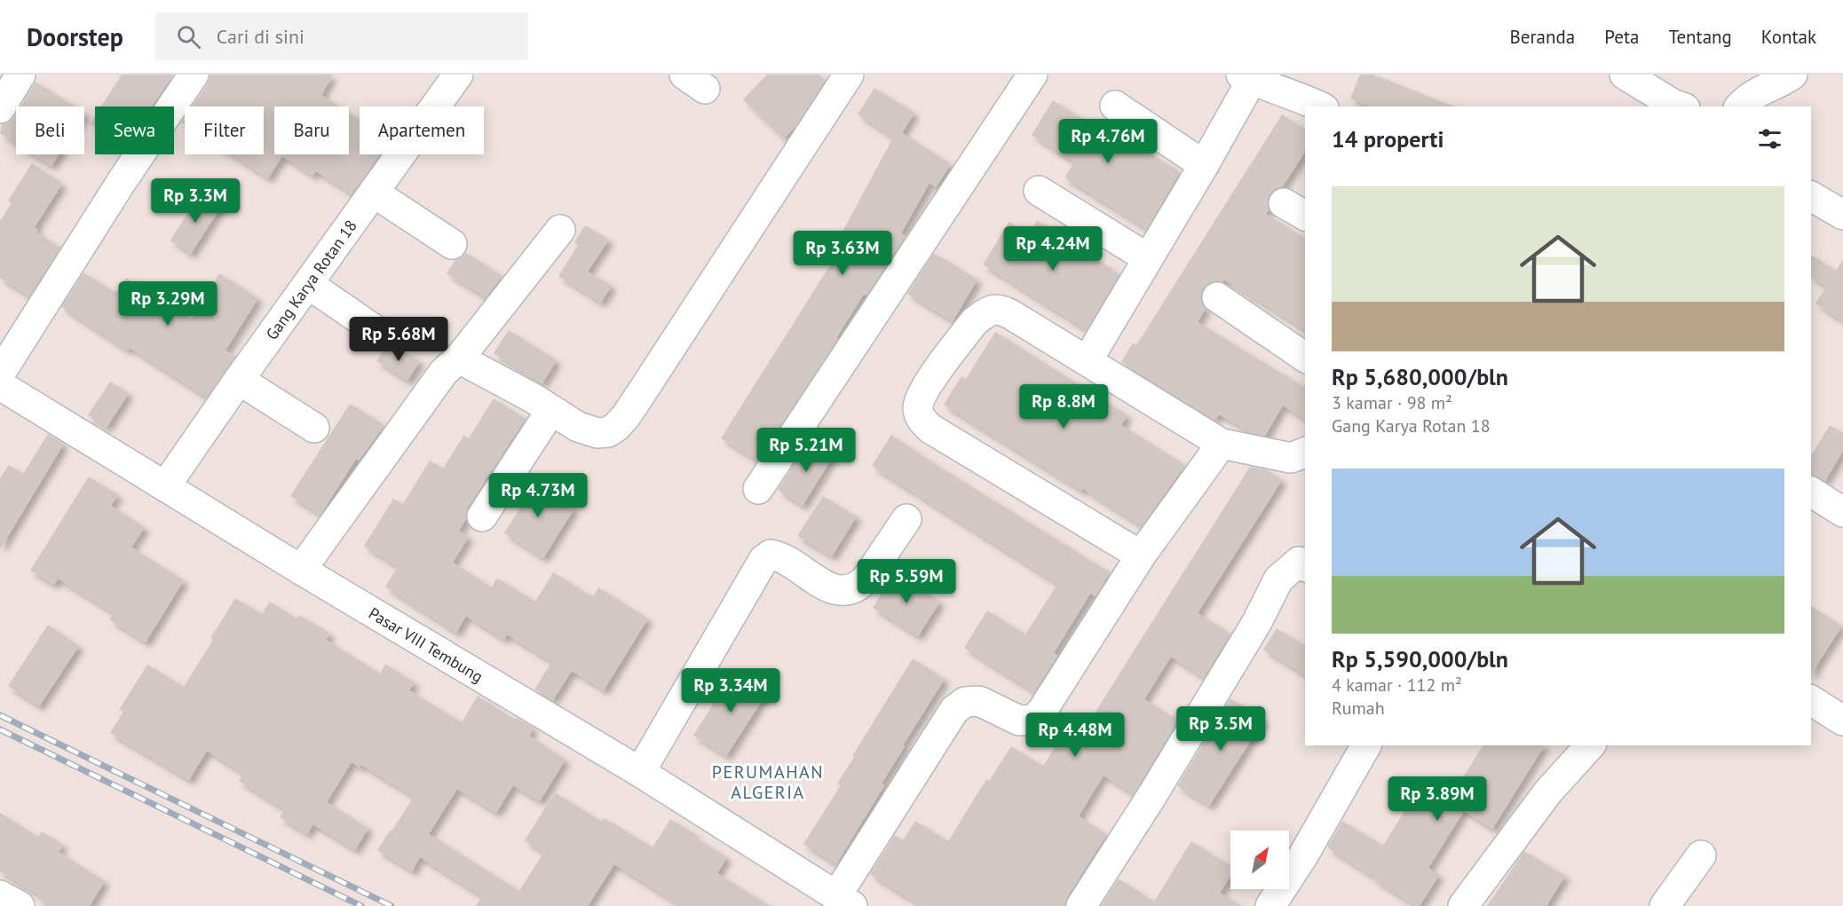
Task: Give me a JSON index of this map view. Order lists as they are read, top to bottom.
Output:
{
  "streets": {
    "street": ["Gang Karya Rotan 18", "Pasar VIII Tembung"]
  },
  "crossings": [
    ["Gang Karya Rotan 18", "Pasar VIII Tembung"]
  ],
  "districts": ["PERUMAHAN ALGERIA"],
  "north": "top right",
  "page": {
    "header": "Doorstep",
    "search": "Cari di sini",
    "nav": [
      "Beranda",
      "Peta",
      "Tentang",
      "Kontak"
    ],
    "chip": [
      "Beli",
      "Sewa",
      "Filter",
      "Baru",
      "Apartemen"
    ],
    "heading": "14 properti",
    "price": [
      "Rp 4.76M",
      "Rp 3.3M",
      "Rp 4.24M",
      "Rp 3.63M",
      "Rp 3.29M",
      "Rp 5.68M",
      "Rp 8.8M",
      "Rp 5.21M",
      "Rp 4.73M",
      "Rp 5.59M",
      "Rp 3.34M",
      "Rp 3.5M",
      "Rp 4.48M",
      "Rp 3.89M"
    ],
    "list": [
      {
        "name": "Rp 5,680,000/bln",
        "note": "3 kamar · 98 m² · Gang Karya Rotan 18"
      },
      {
        "name": "Rp 5,590,000/bln",
        "note": "4 kamar · 112 m² · Rumah"
      }
    ]
  }
}
